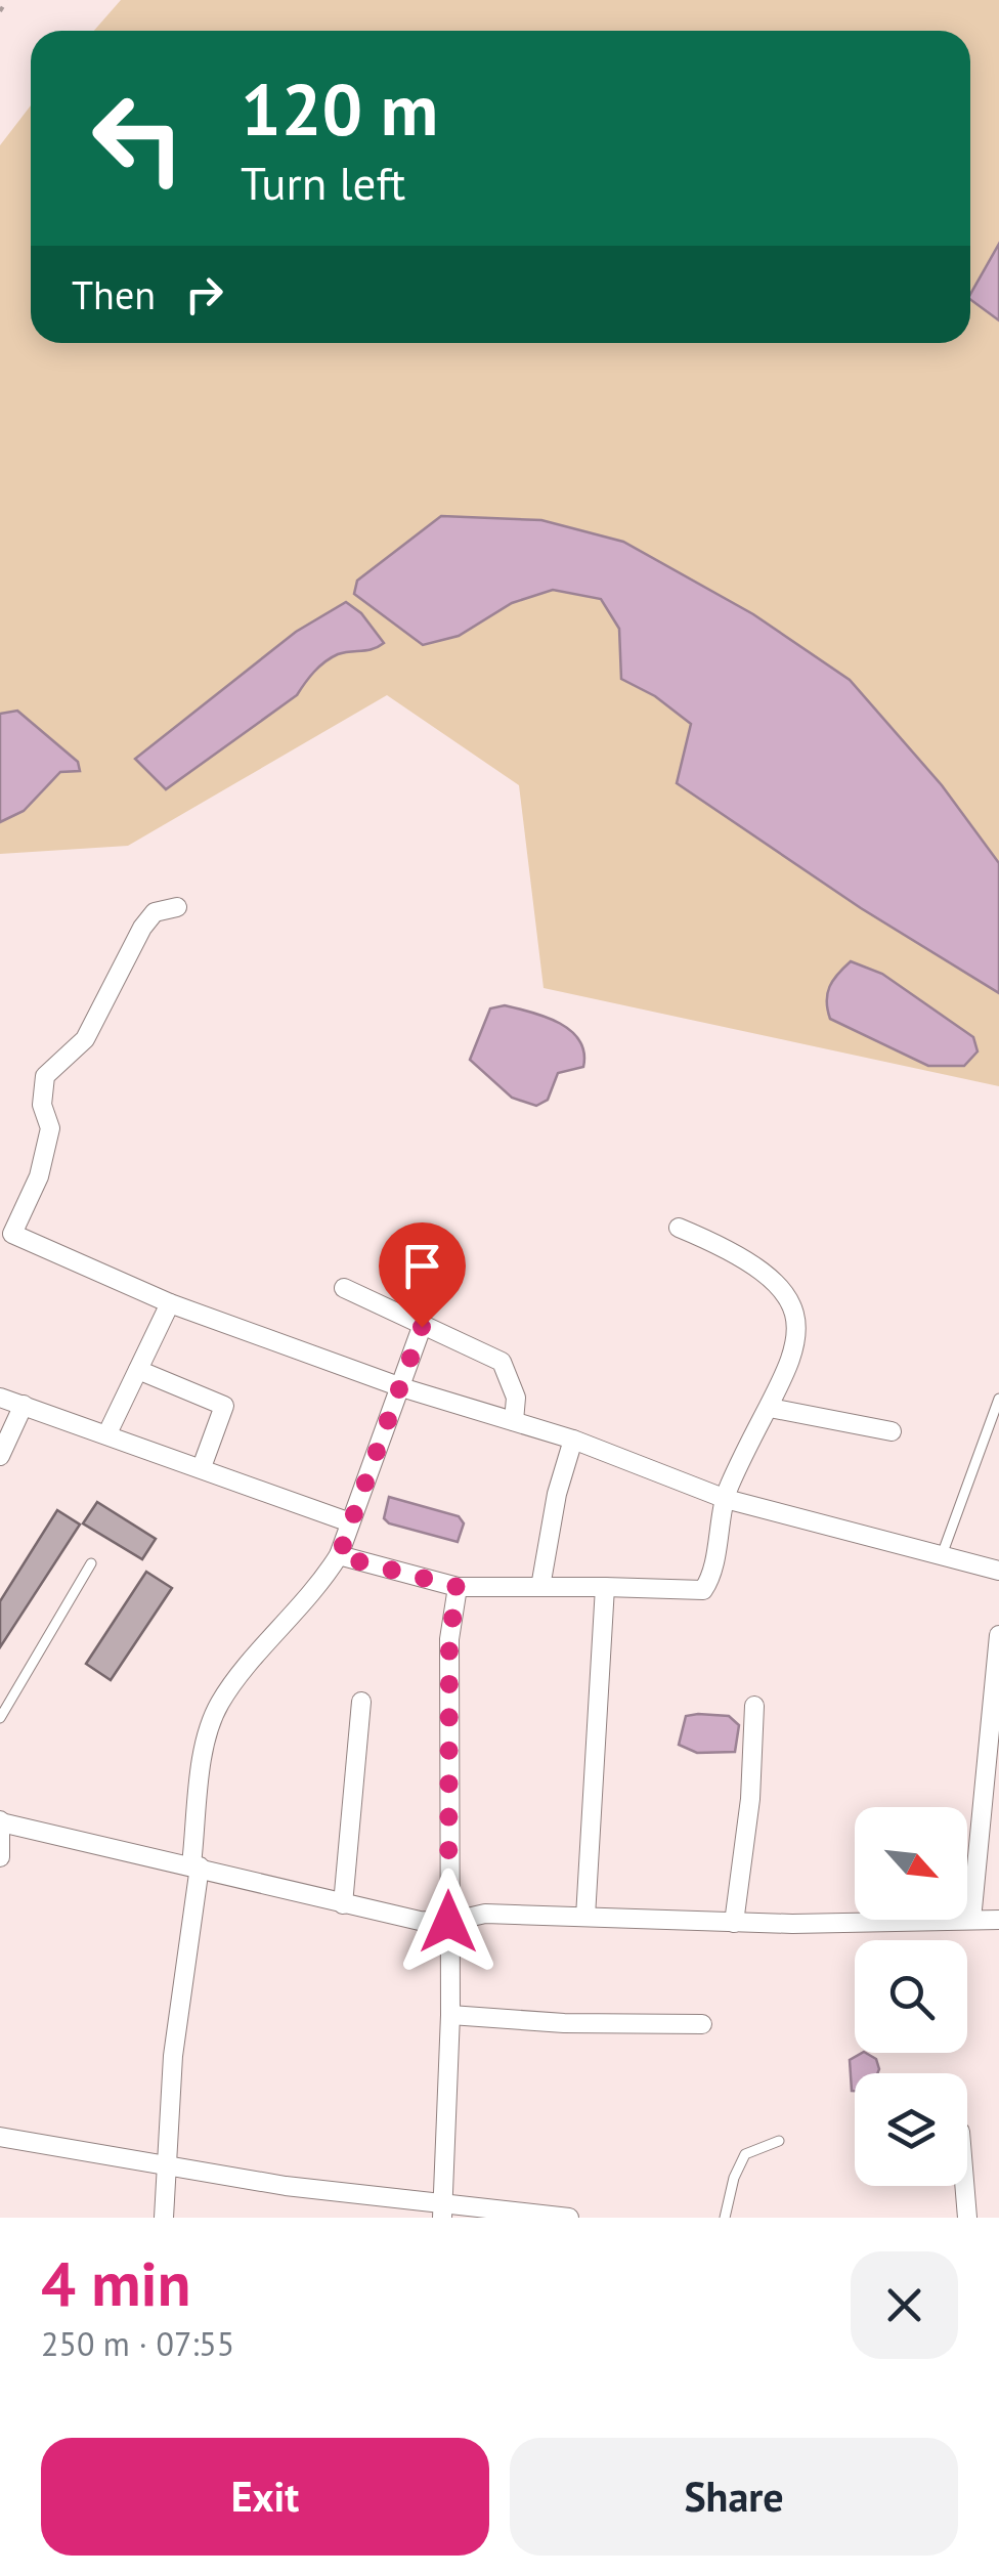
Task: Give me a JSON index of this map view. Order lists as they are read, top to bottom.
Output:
{
  "north": "bottom right",
  "page": {
    "turn": ["120 m", "Turn left"],
    "then": "Then",
    "heading": ["4 min", "250 m · 07:55"],
    "buttons": ["Exit", "Share"]
  }
}
